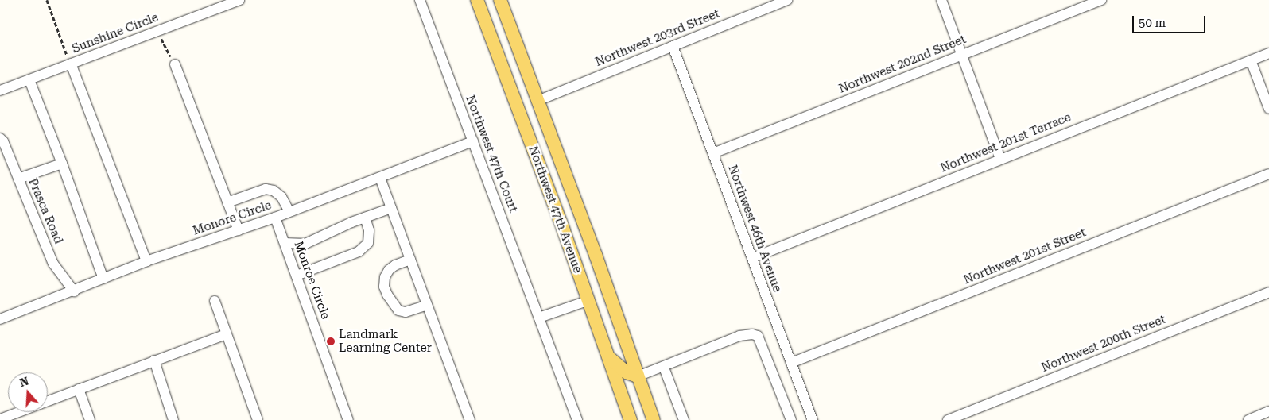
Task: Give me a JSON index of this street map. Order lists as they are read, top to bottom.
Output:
{
  "streets": {
    "main road": ["Northwest 47th Avenue"],
    "street": [
      "Sunshine Circle",
      "Northwest 203rd Street",
      "Northwest 202nd Street",
      "Northwest 201st Terrace",
      "Northwest 47th Court",
      "Prasca Road",
      "Monore Circle",
      "Northwest 46th Avenue",
      "Northwest 201st Street",
      "Monroe Circle",
      "Northwest 200th Street"
    ]
  },
  "crossings": [
    ["Northwest 203rd Street", "Northwest 47th Avenue"],
    ["Northwest 203rd Street", "Northwest 46th Avenue"],
    ["Northwest 202nd Street", "Northwest 46th Avenue"],
    ["Northwest 201st Terrace", "Northwest 46th Avenue"],
    ["Northwest 47th Court", "Monore Circle"],
    ["Prasca Road", "Monore Circle"],
    ["Monore Circle", "Monroe Circle"],
    ["Northwest 46th Avenue", "Northwest 201st Street"]
  ],
  "places": ["Landmark Learning Center"],
  "scale_bar": "50 m",
  "north": "top"
}
